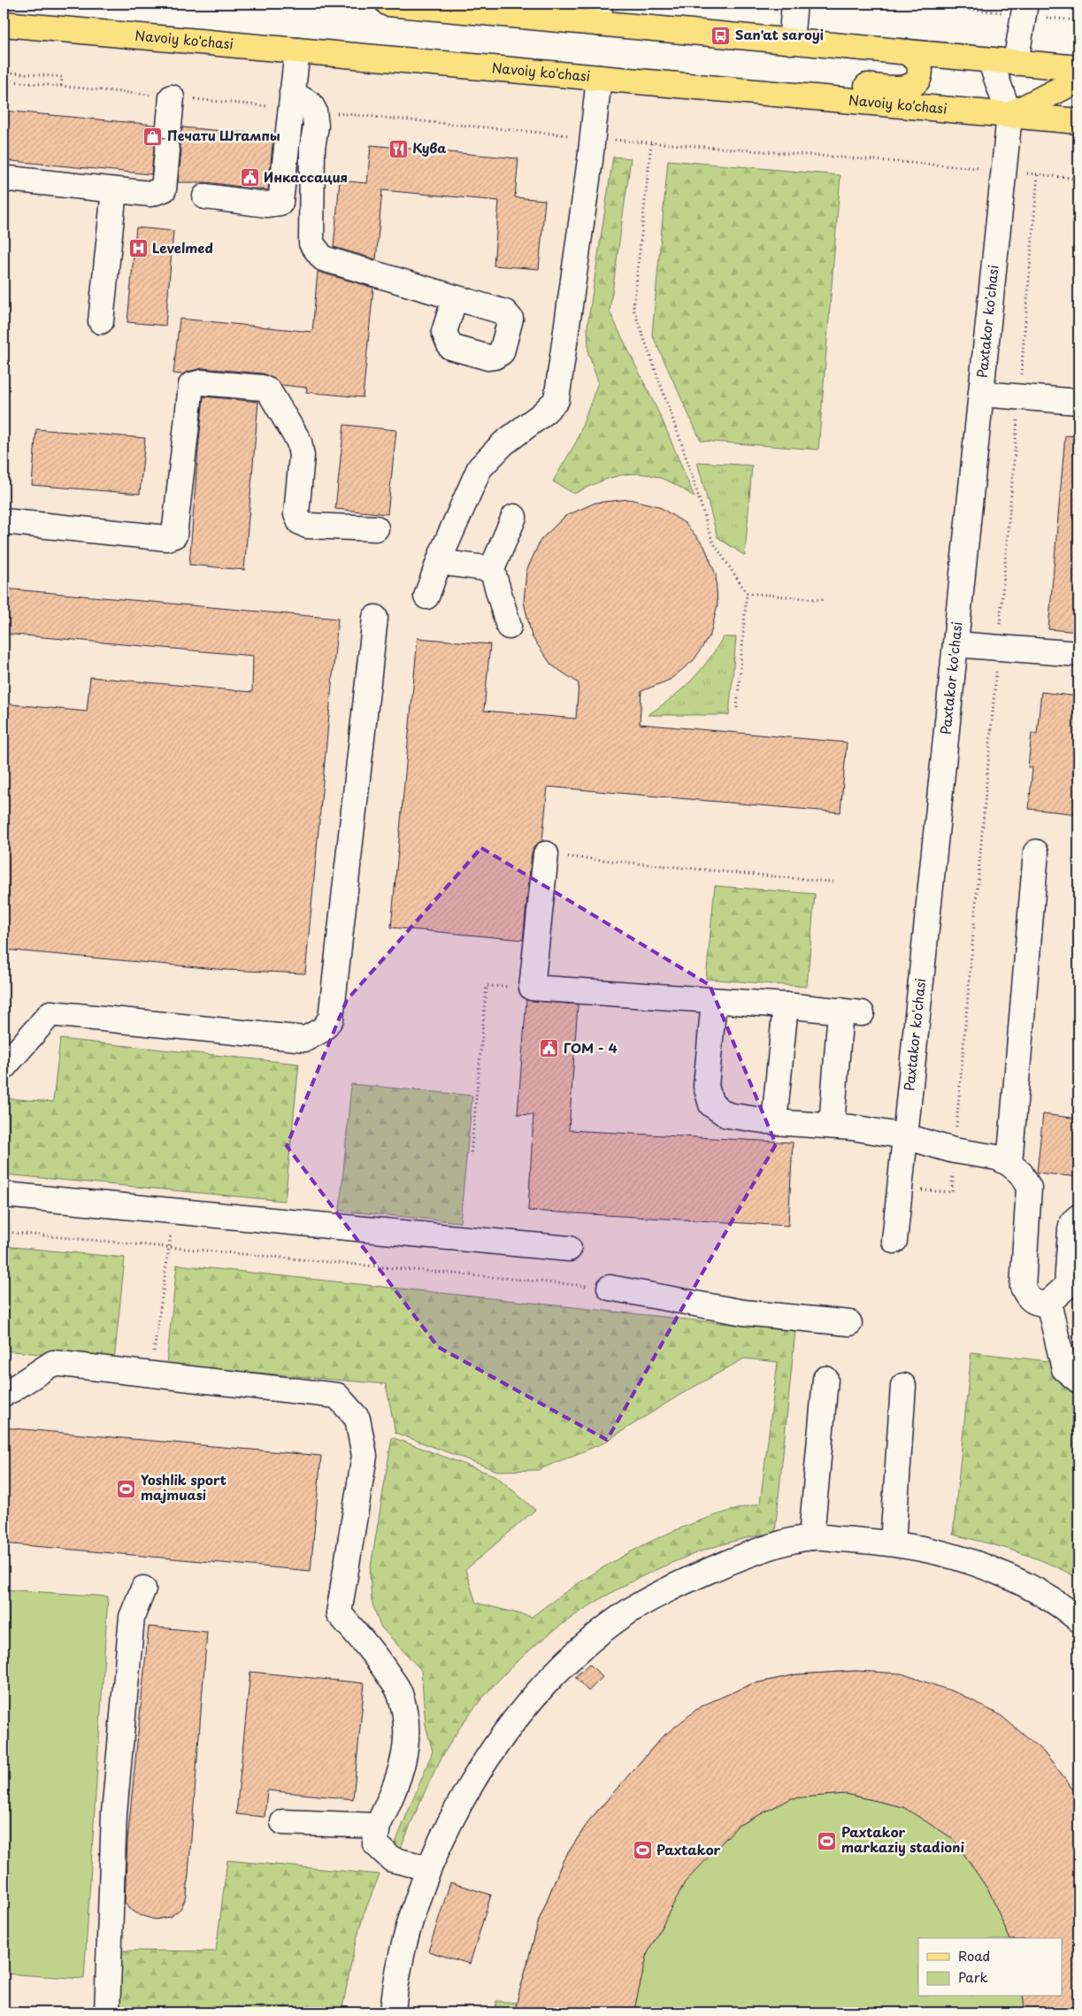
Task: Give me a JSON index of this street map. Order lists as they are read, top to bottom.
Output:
{
  "streets": {
    "main road": ["Navoiy ko'chasi"],
    "street": ["Paxtakor ko'chasi"]
  },
  "crossings": [
    ["Navoiy ko'chasi", "Paxtakor ko'chasi"]
  ],
  "places": {
    "bus stop": ["San'at saroyi"],
    "shop": ["Печати Штампы"],
    "restaurant": ["Кува"],
    "public building": ["Инкасcация", "ГОМ - 4"],
    "hospital": ["Levelmed"],
    "sports": ["Yoshlik sport majmuasi", "Paxtakor markaziy stadioni", "Paxtakor"]
  },
  "legend": ["Road", "Park"]
}
